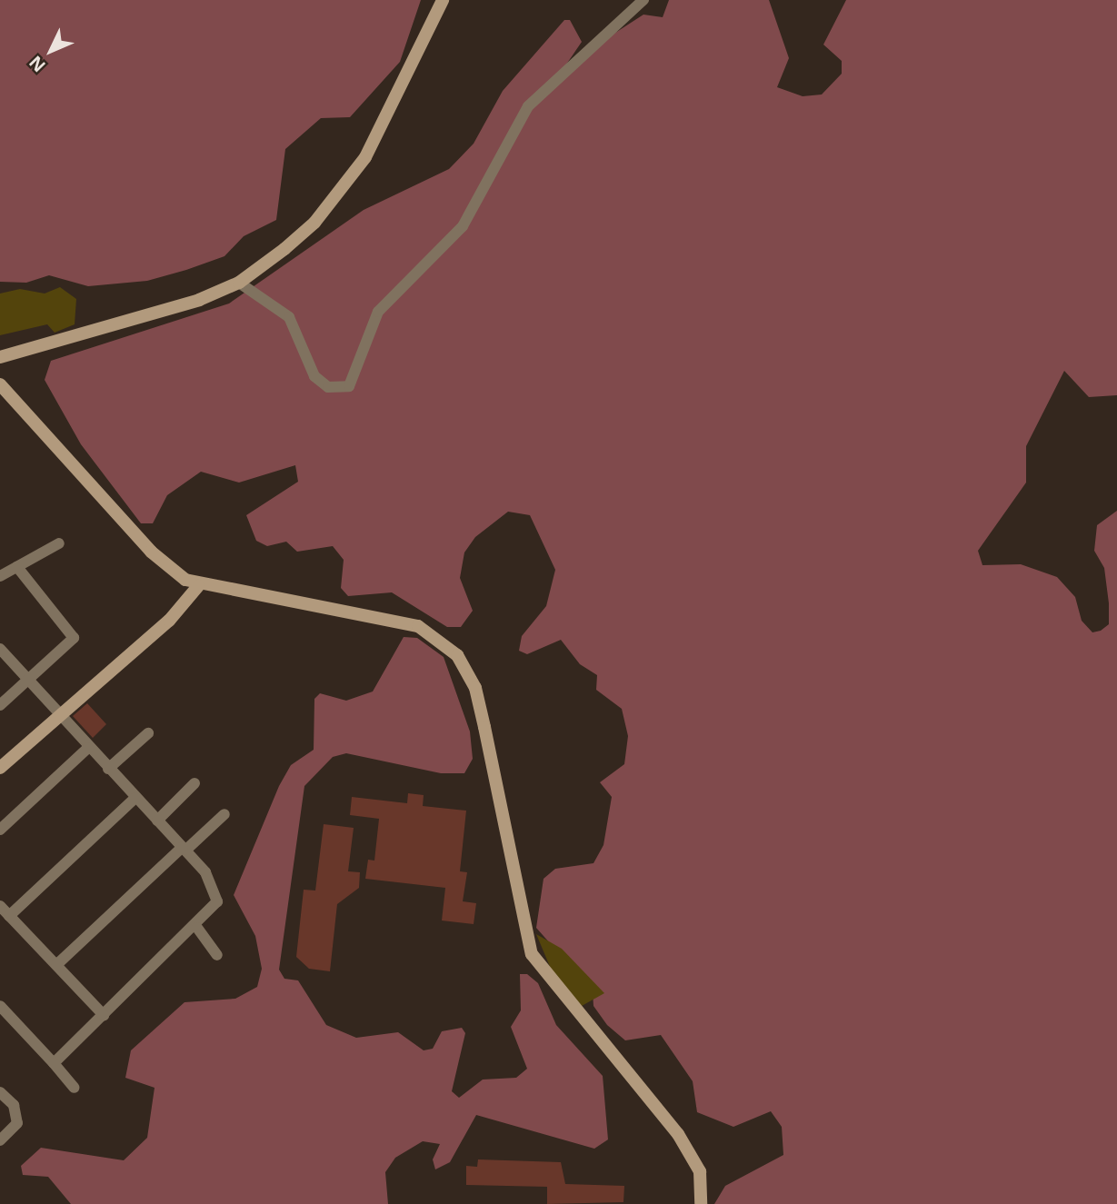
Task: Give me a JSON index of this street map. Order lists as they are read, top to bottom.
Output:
{
  "north": "bottom left"
}
